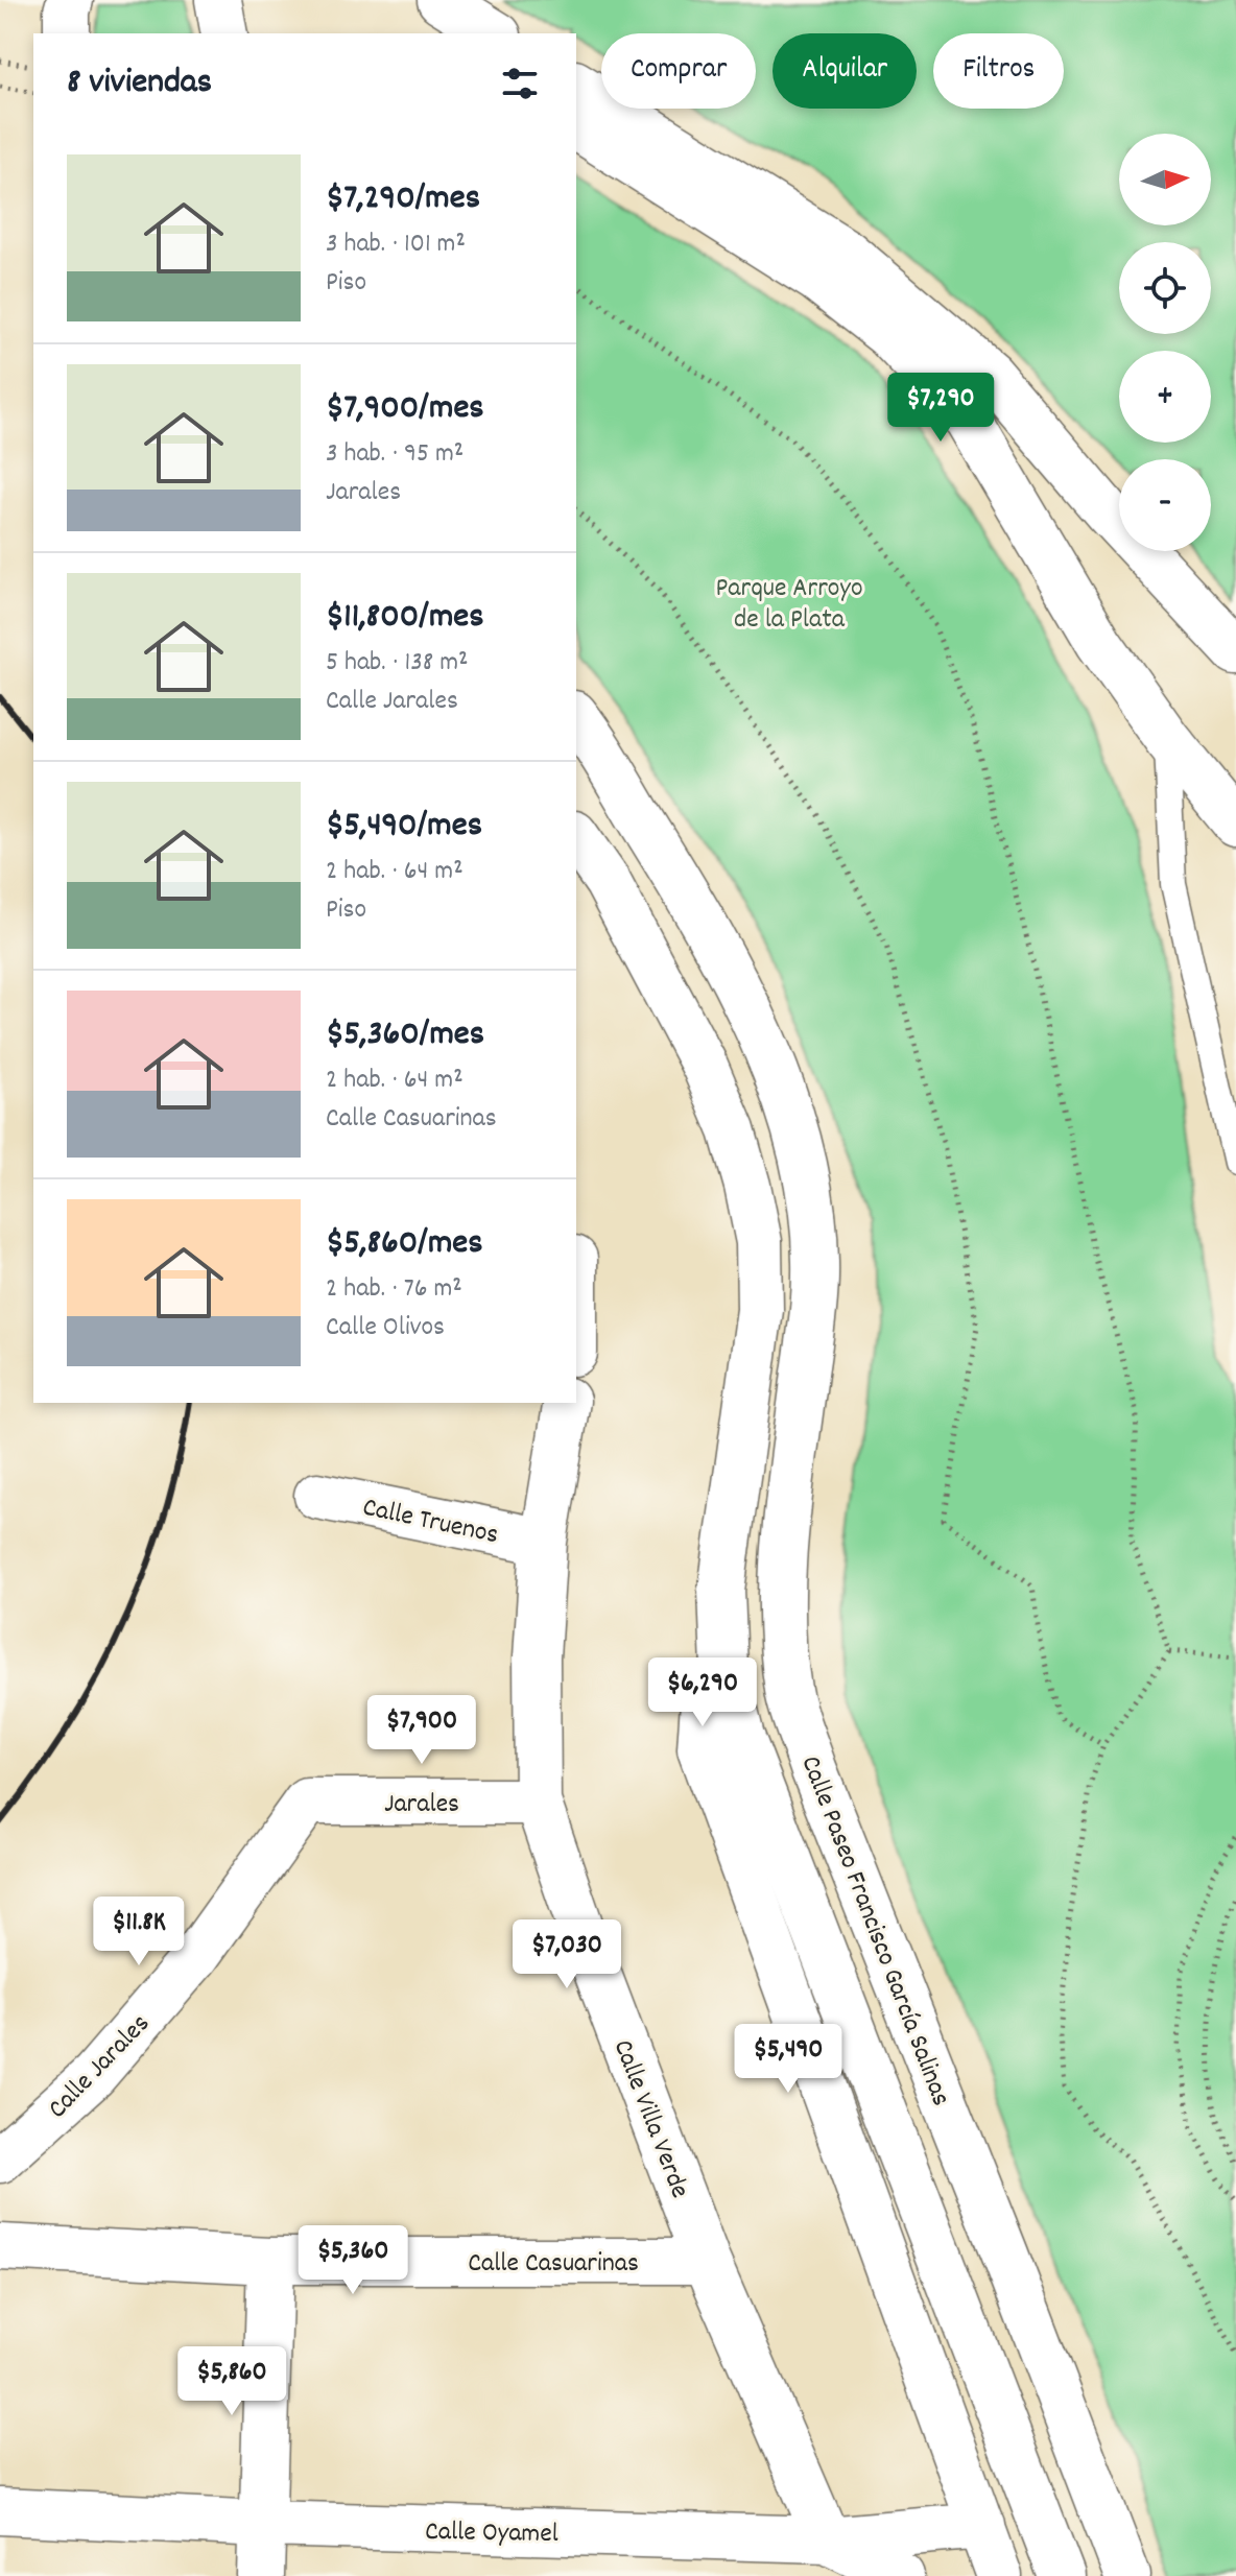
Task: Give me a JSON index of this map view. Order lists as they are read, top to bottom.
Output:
{
  "streets": {
    "main road": [
      "Calle Truenos",
      "Jarales",
      "Calle Paseo Francisco García Salinas",
      "Calle Jarales",
      "Calle Villa Verde",
      "Calle Casuarinas",
      "Calle Oyamel"
    ]
  },
  "crossings": [
    ["Calle Truenos", "Calle Villa Verde"],
    ["Jarales", "Calle Jarales"],
    ["Jarales", "Calle Villa Verde"],
    ["Calle Villa Verde", "Calle Casuarinas"],
    ["Calle Villa Verde", "Calle Oyamel"]
  ],
  "parks": ["Parque Arroyo de la Plata"],
  "north": "right",
  "page": {
    "chip": ["Comprar", "Alquilar", "Filtros"],
    "heading": "8 viviendas",
    "map_buttons": ["+", "−"],
    "list": [
      {
        "name": "$7,290/mes",
        "note": "3 hab. · 101 m² · Piso"
      },
      {
        "name": "$7,900/mes",
        "note": "3 hab. · 95 m² · Jarales"
      },
      {
        "name": "$11,800/mes",
        "note": "5 hab. · 138 m² · Calle Jarales"
      },
      {
        "name": "$5,490/mes",
        "note": "2 hab. · 64 m² · Piso"
      },
      {
        "name": "$5,360/mes",
        "note": "2 hab. · 64 m² · Calle Casuarinas"
      },
      {
        "name": "$5,860/mes",
        "note": "2 hab. · 76 m² · Calle Olivos"
      }
    ],
    "price": [
      "$7,290",
      "$6,290",
      "$7,900",
      "$11.8K",
      "$7,030",
      "$5,490",
      "$5,360",
      "$5,860"
    ]
  }
}
